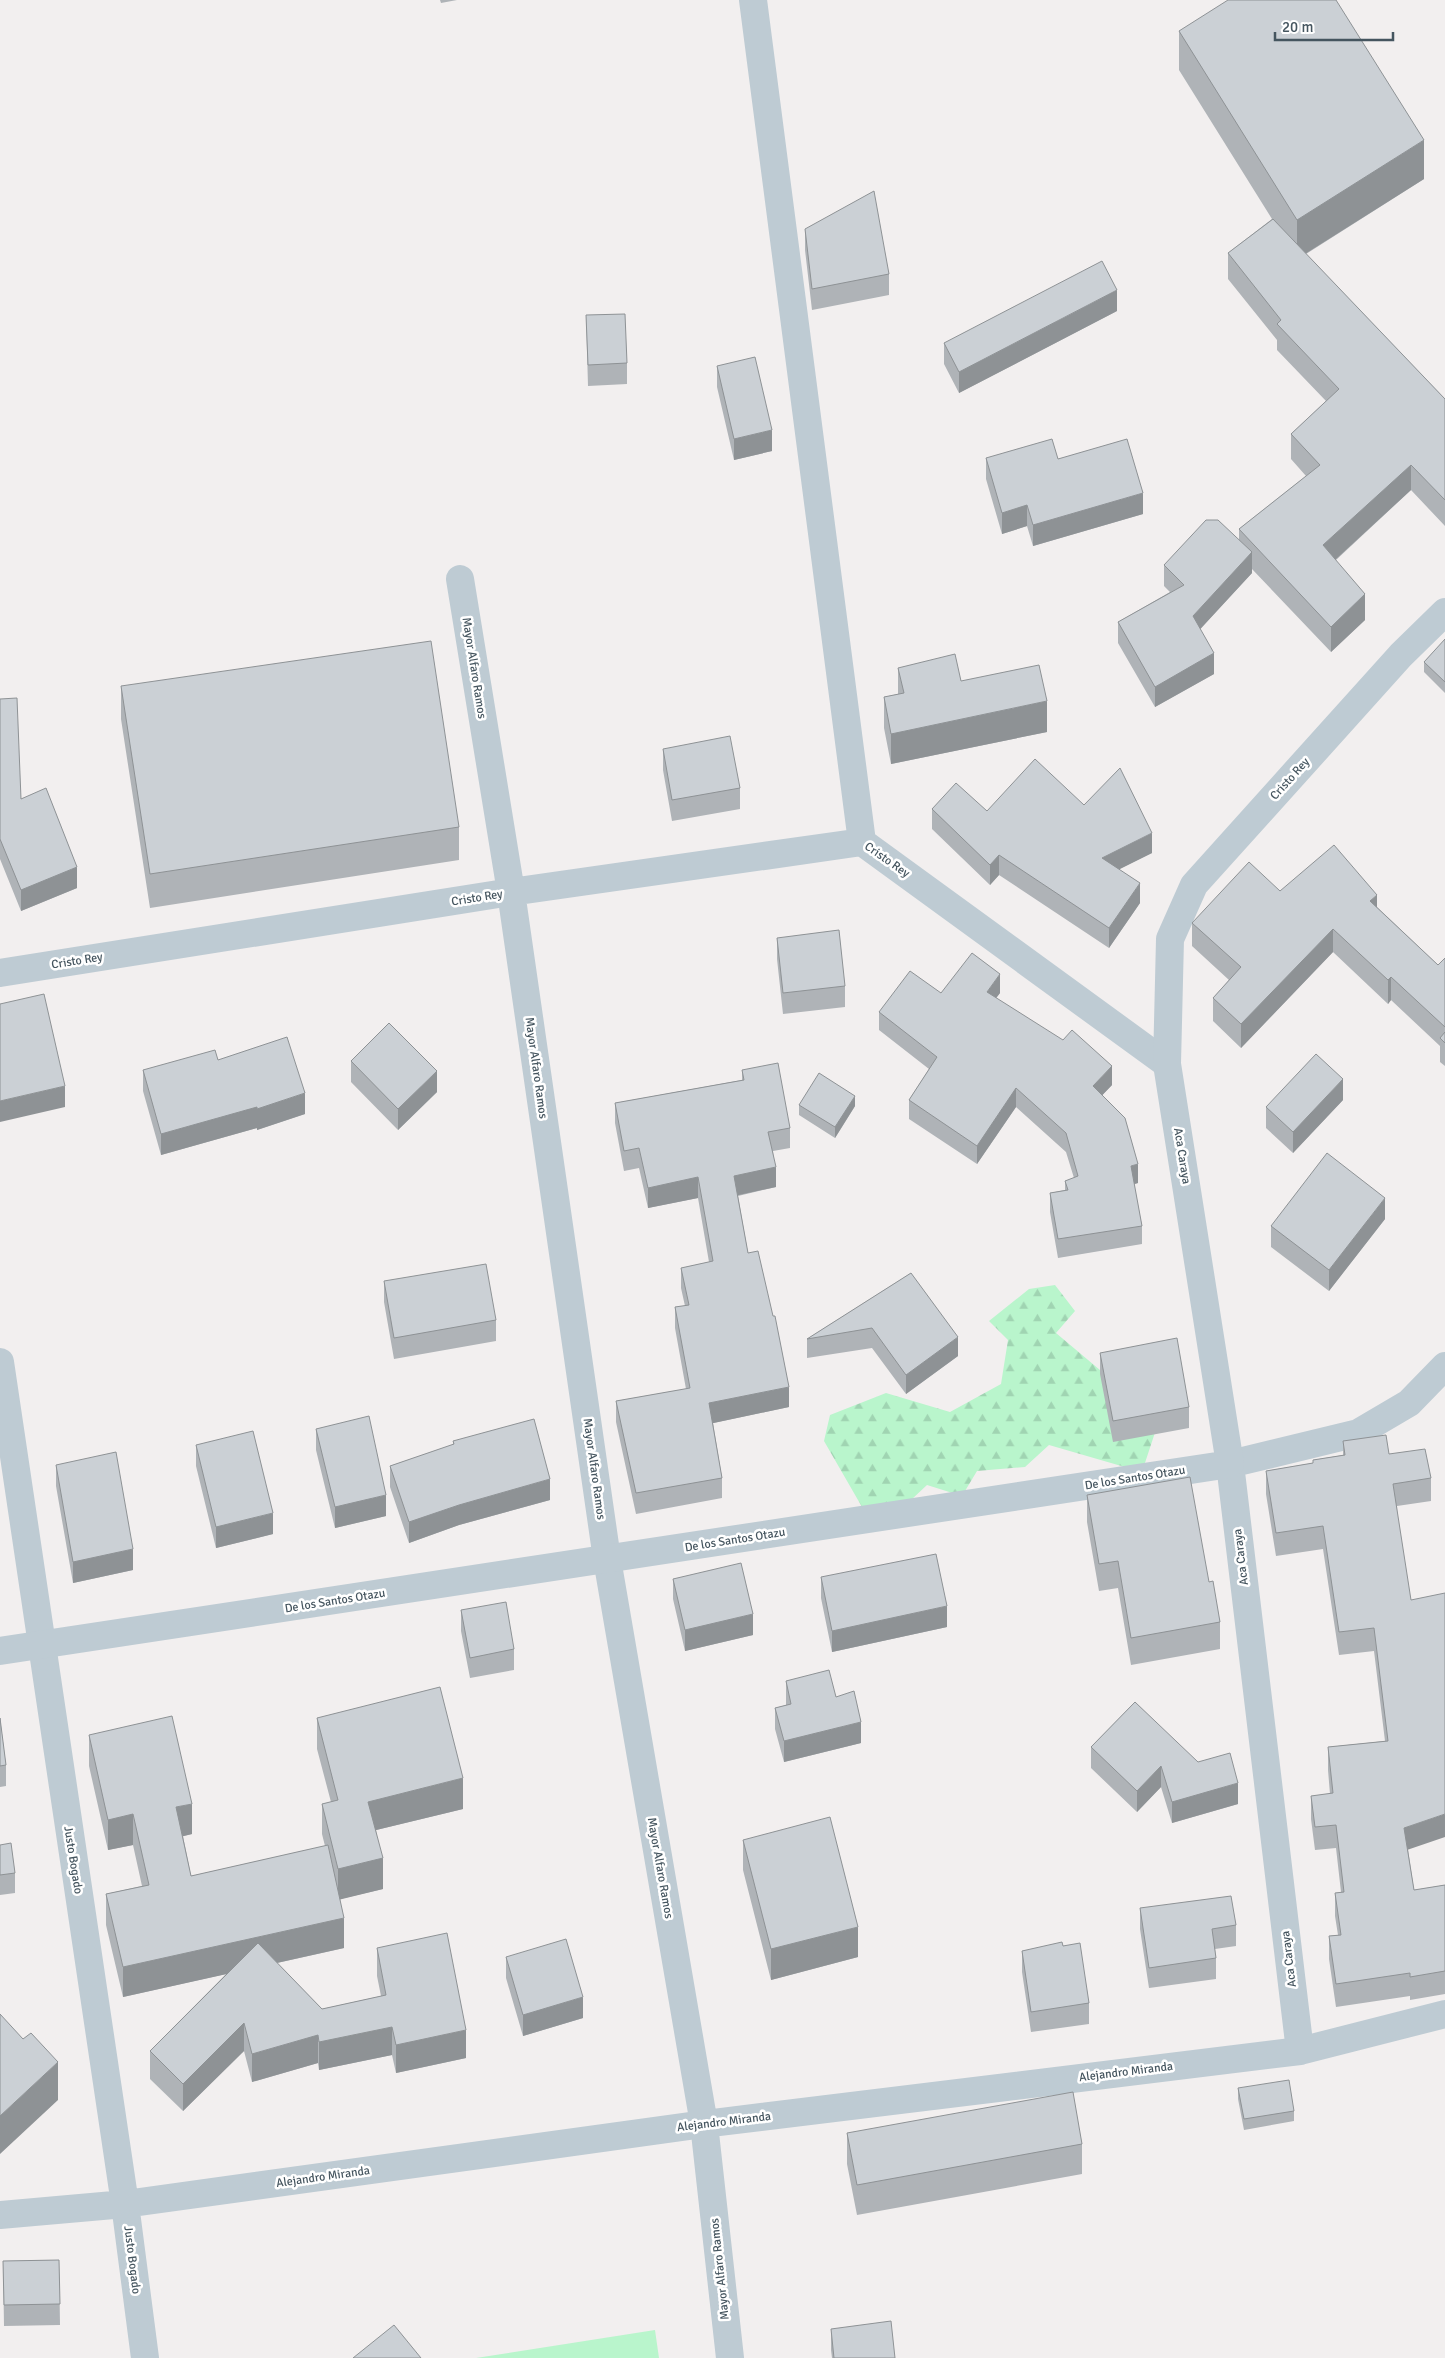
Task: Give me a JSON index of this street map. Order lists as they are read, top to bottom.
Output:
{
  "streets": {
    "street": [
      "Mayor Alfaro Ramos",
      "Cristo Rey",
      "Aca Caraya",
      "De los Santos Otazu",
      "Justo Bogado",
      "Alejandro Miranda"
    ]
  },
  "crossings": [
    ["Mayor Alfaro Ramos", "Cristo Rey"],
    ["Mayor Alfaro Ramos", "De los Santos Otazu"],
    ["Mayor Alfaro Ramos", "Alejandro Miranda"],
    ["Cristo Rey", "Aca Caraya"],
    ["Aca Caraya", "De los Santos Otazu"],
    ["Aca Caraya", "Alejandro Miranda"],
    ["De los Santos Otazu", "Justo Bogado"],
    ["Justo Bogado", "Alejandro Miranda"]
  ],
  "scale_bar": "20 m"
}
